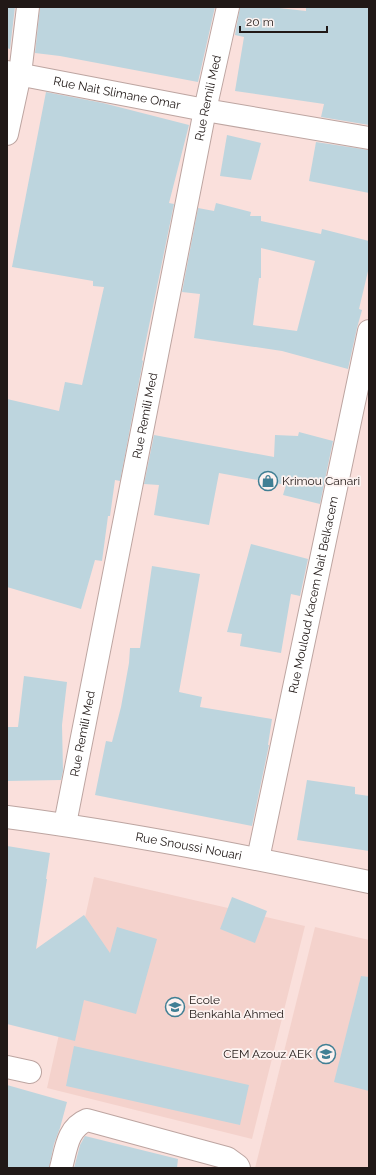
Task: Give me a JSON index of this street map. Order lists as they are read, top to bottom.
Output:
{
  "streets": {
    "street": [
      "Rue Nait Slimane Omar",
      "Rue Remili Med",
      "Rue Mouloud Kacem Nait Belkacem",
      "Rue Snoussi Nouari"
    ]
  },
  "crossings": [
    ["Rue Nait Slimane Omar", "Rue Remili Med"],
    ["Rue Remili Med", "Rue Snoussi Nouari"],
    ["Rue Mouloud Kacem Nait Belkacem", "Rue Snoussi Nouari"]
  ],
  "places": {
    "shop": ["Krimou Canari"],
    "school or university": ["Ecole Benkahla Ahmed", "CEM Azouz AEK"]
  },
  "scale_bar": "20 m"
}
